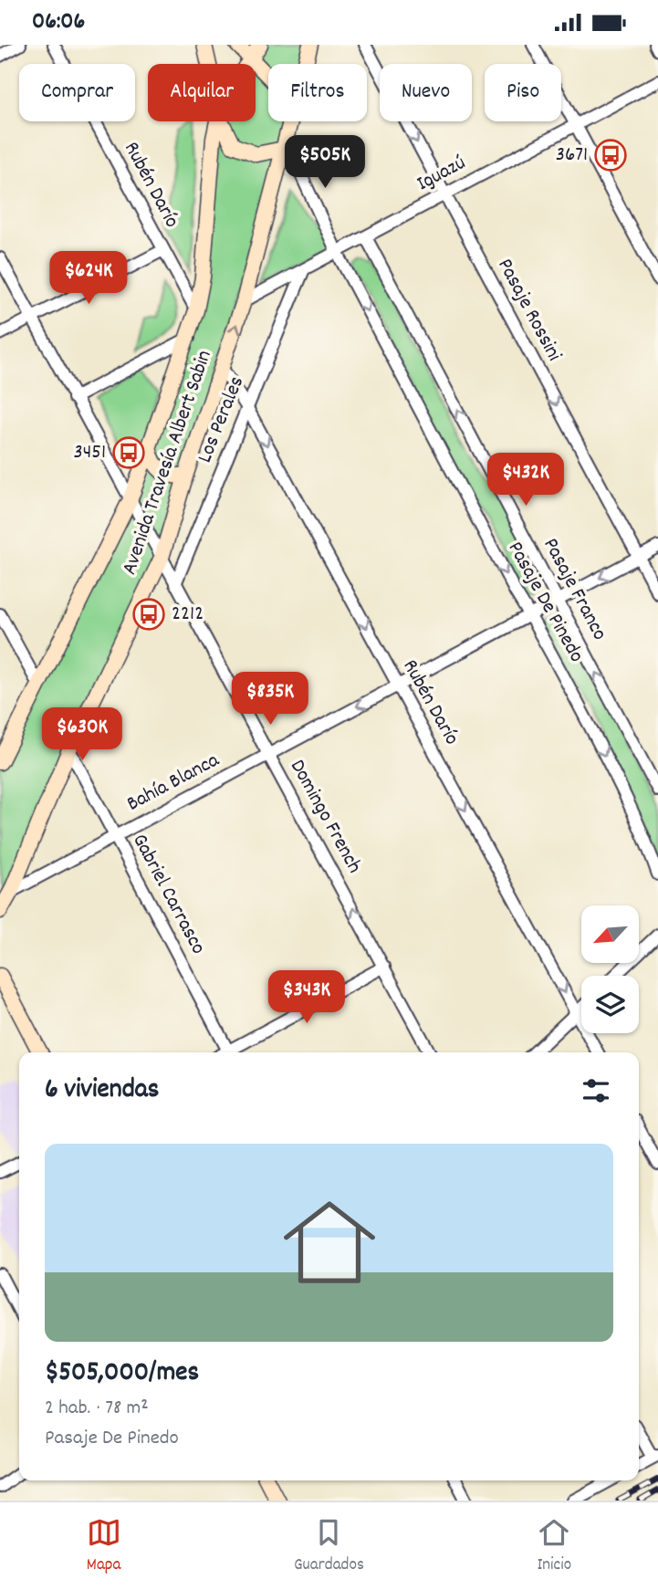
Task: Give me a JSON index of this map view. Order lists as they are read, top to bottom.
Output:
{
  "streets": {
    "main road": ["Avenida Travesía Albert Sabin"],
    "street": [
      "Iguazú",
      "Rubén Darío",
      "Pasaje Rossini",
      "Los Perales",
      "Pasaje Franco",
      "Pasaje De Pinedo",
      "Bahía Blanca",
      "Domingo French",
      "Gabriel Carrasco"
    ]
  },
  "crossings": [
    ["Iguazú", "Pasaje Rossini"],
    ["Iguazú", "Los Perales"],
    ["Iguazú", "Avenida Travesía Albert Sabin"],
    ["Iguazú", "Pasaje Franco"],
    ["Iguazú", "Pasaje De Pinedo"],
    ["Rubén Darío", "Los Perales"],
    ["Rubén Darío", "Avenida Travesía Albert Sabin"],
    ["Rubén Darío", "Bahía Blanca"],
    ["Pasaje Rossini", "Bahía Blanca"],
    ["Los Perales", "Domingo French"],
    ["Avenida Travesía Albert Sabin", "Pasaje De Pinedo"],
    ["Avenida Travesía Albert Sabin", "Bahía Blanca"],
    ["Avenida Travesía Albert Sabin", "Domingo French"],
    ["Avenida Travesía Albert Sabin", "Gabriel Carrasco"],
    ["Pasaje Franco", "Bahía Blanca"],
    ["Pasaje De Pinedo", "Bahía Blanca"],
    ["Bahía Blanca", "Domingo French"],
    ["Bahía Blanca", "Gabriel Carrasco"]
  ],
  "one_way": [
    "Rubén Darío",
    "Pasaje Rossini",
    "Pasaje Franco",
    "Pasaje De Pinedo"
  ],
  "places": {
    "bus stop": ["3671", "3451", "2212"]
  },
  "north": "bottom left",
  "page": {
    "status": "06:06",
    "chip": [
      "Comprar",
      "Alquilar",
      "Filtros",
      "Nuevo",
      "Piso"
    ],
    "price": [
      "$505K",
      "$624K",
      "$432K",
      "$835K",
      "$630K",
      "$343K"
    ],
    "heading": "6 viviendas",
    "list": [
      {
        "name": "$505,000/mes",
        "note": "2 hab. · 78 m² · Pasaje De Pinedo"
      }
    ],
    "tabs": ["Mapa", "Guardados", "Inicio"]
  }
}
